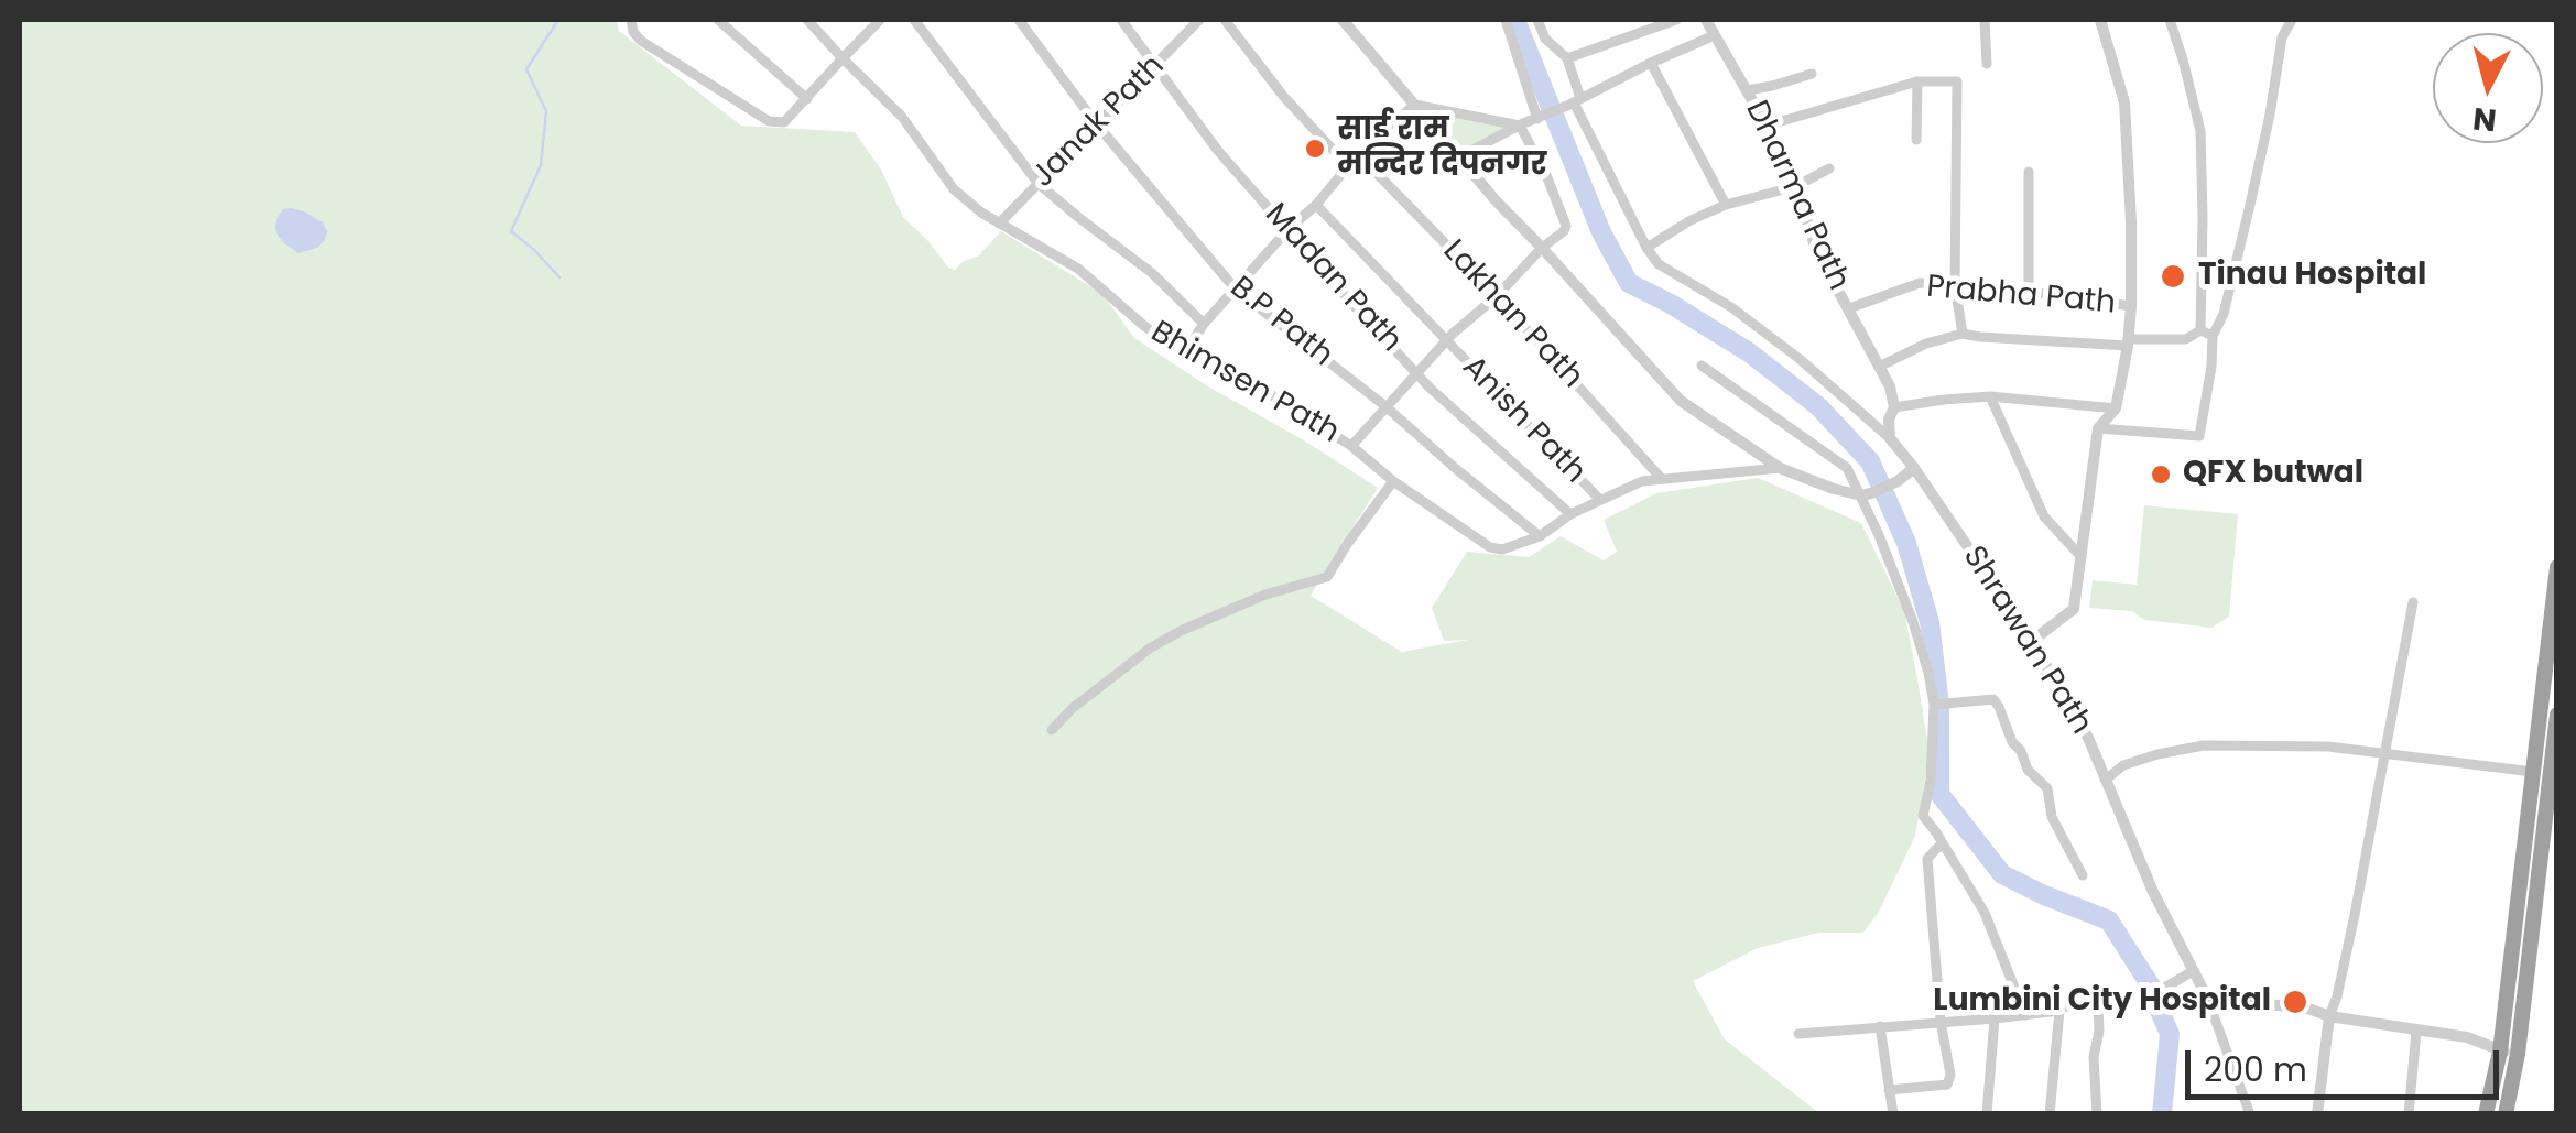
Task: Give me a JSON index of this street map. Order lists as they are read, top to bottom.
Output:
{
  "streets": {
    "street": [
      "Janak Path",
      "Dharma Path",
      "Madan Path",
      "Prabha Path",
      "Lakhan Path",
      "B.P Path",
      "Bhimsen Path",
      "Anish Path",
      "Shrawan Path"
    ]
  },
  "crossings": [
    ["Janak Path", "Madan Path"],
    ["Janak Path", "B.P Path"],
    ["Janak Path", "Bhimsen Path"],
    ["Dharma Path", "Prabha Path"],
    ["Dharma Path", "Shrawan Path"],
    ["Madan Path", "Bhimsen Path"],
    ["Lakhan Path", "Bhimsen Path"],
    ["B.P Path", "Bhimsen Path"],
    ["Bhimsen Path", "Anish Path"]
  ],
  "places": [
    "साई राम मन्दिर दिपनगर",
    "Tinau Hospital",
    "QFX butwal",
    "Lumbini City Hospital"
  ],
  "scale_bar": "200 m",
  "north": "bottom"
}
